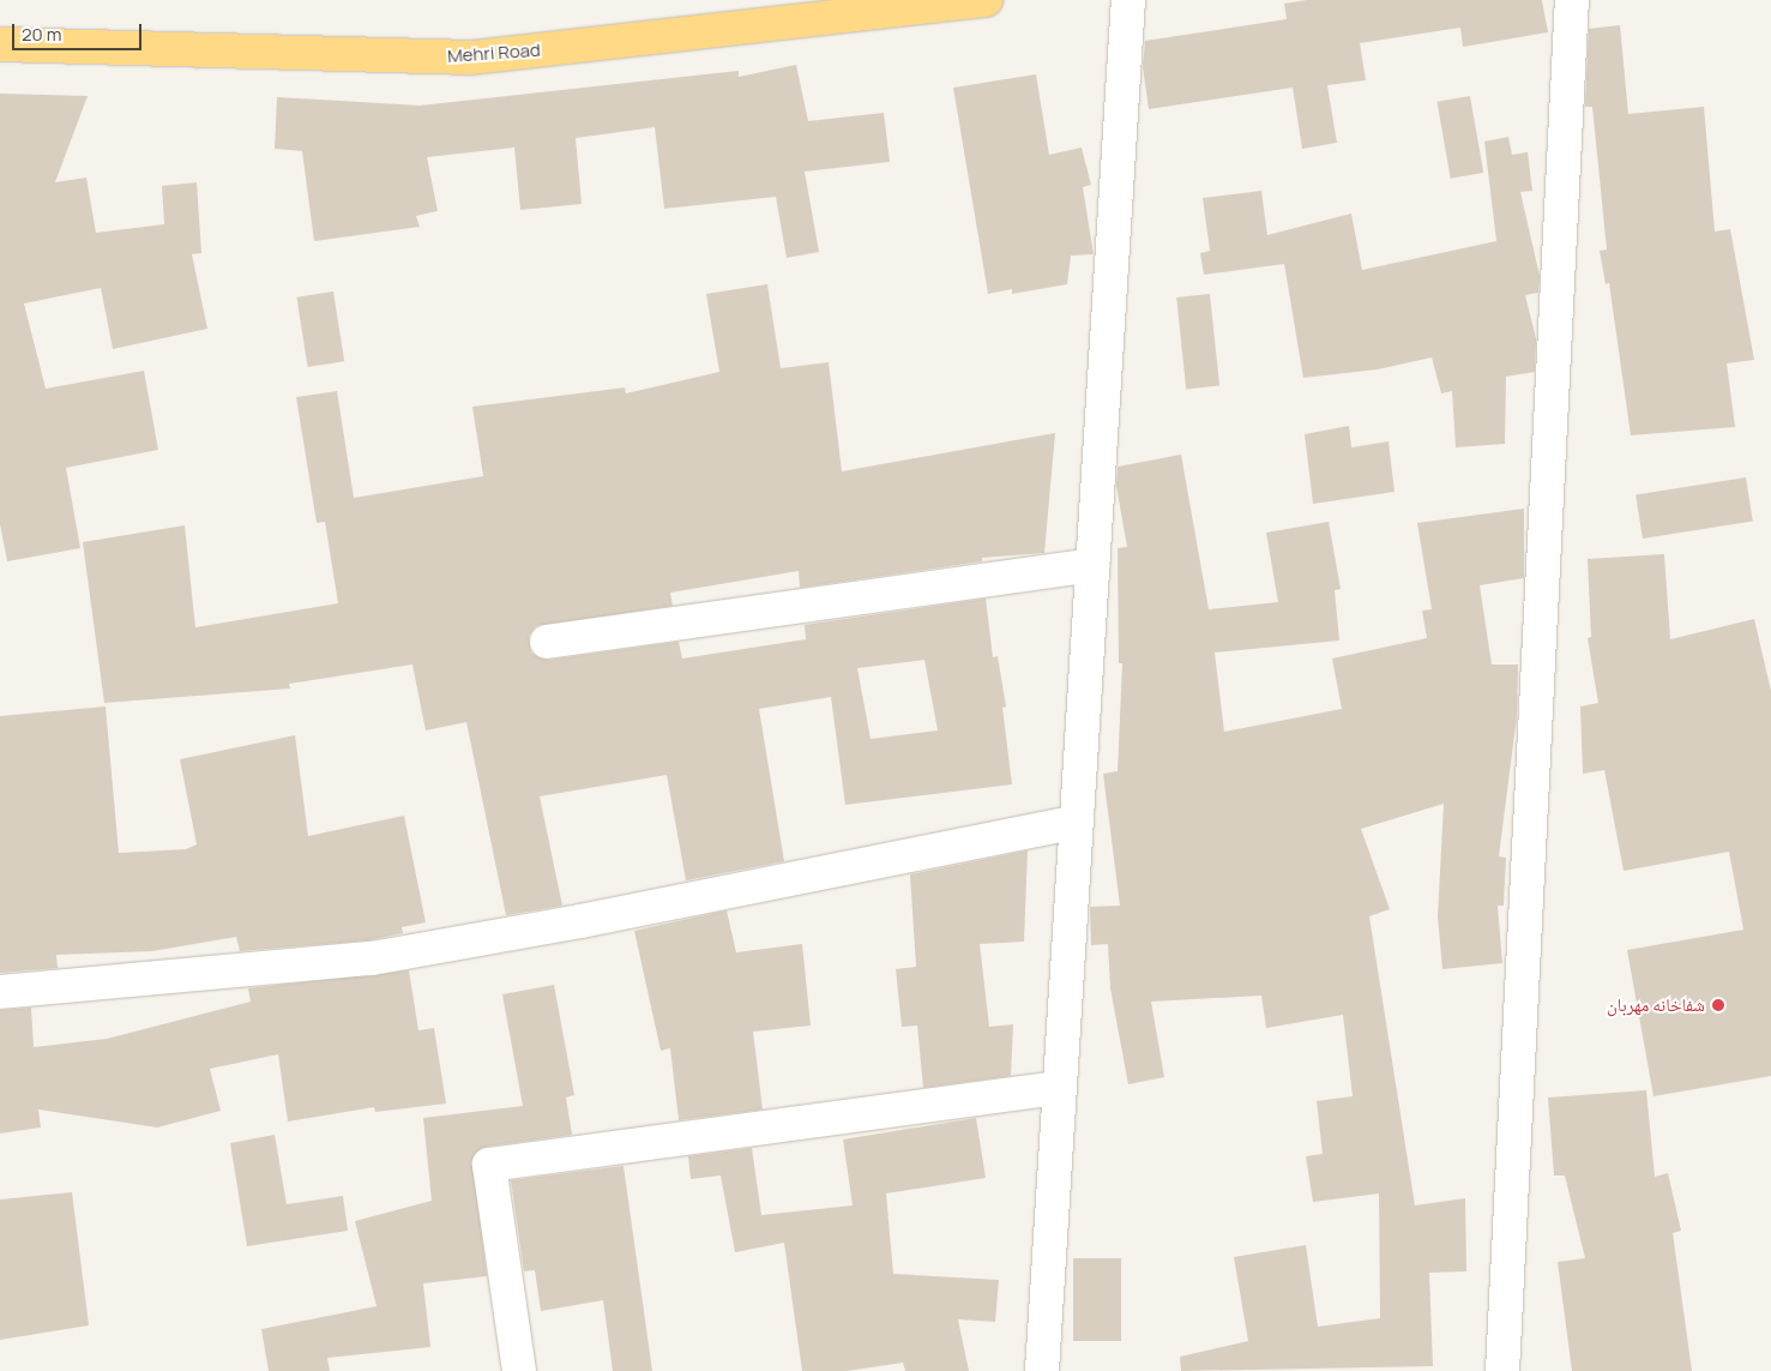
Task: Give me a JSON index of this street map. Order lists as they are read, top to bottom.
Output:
{
  "streets": {
    "highway": ["Mehri Road"]
  },
  "places": ["شفاخانه مهربان"],
  "scale_bar": "20 m"
}
